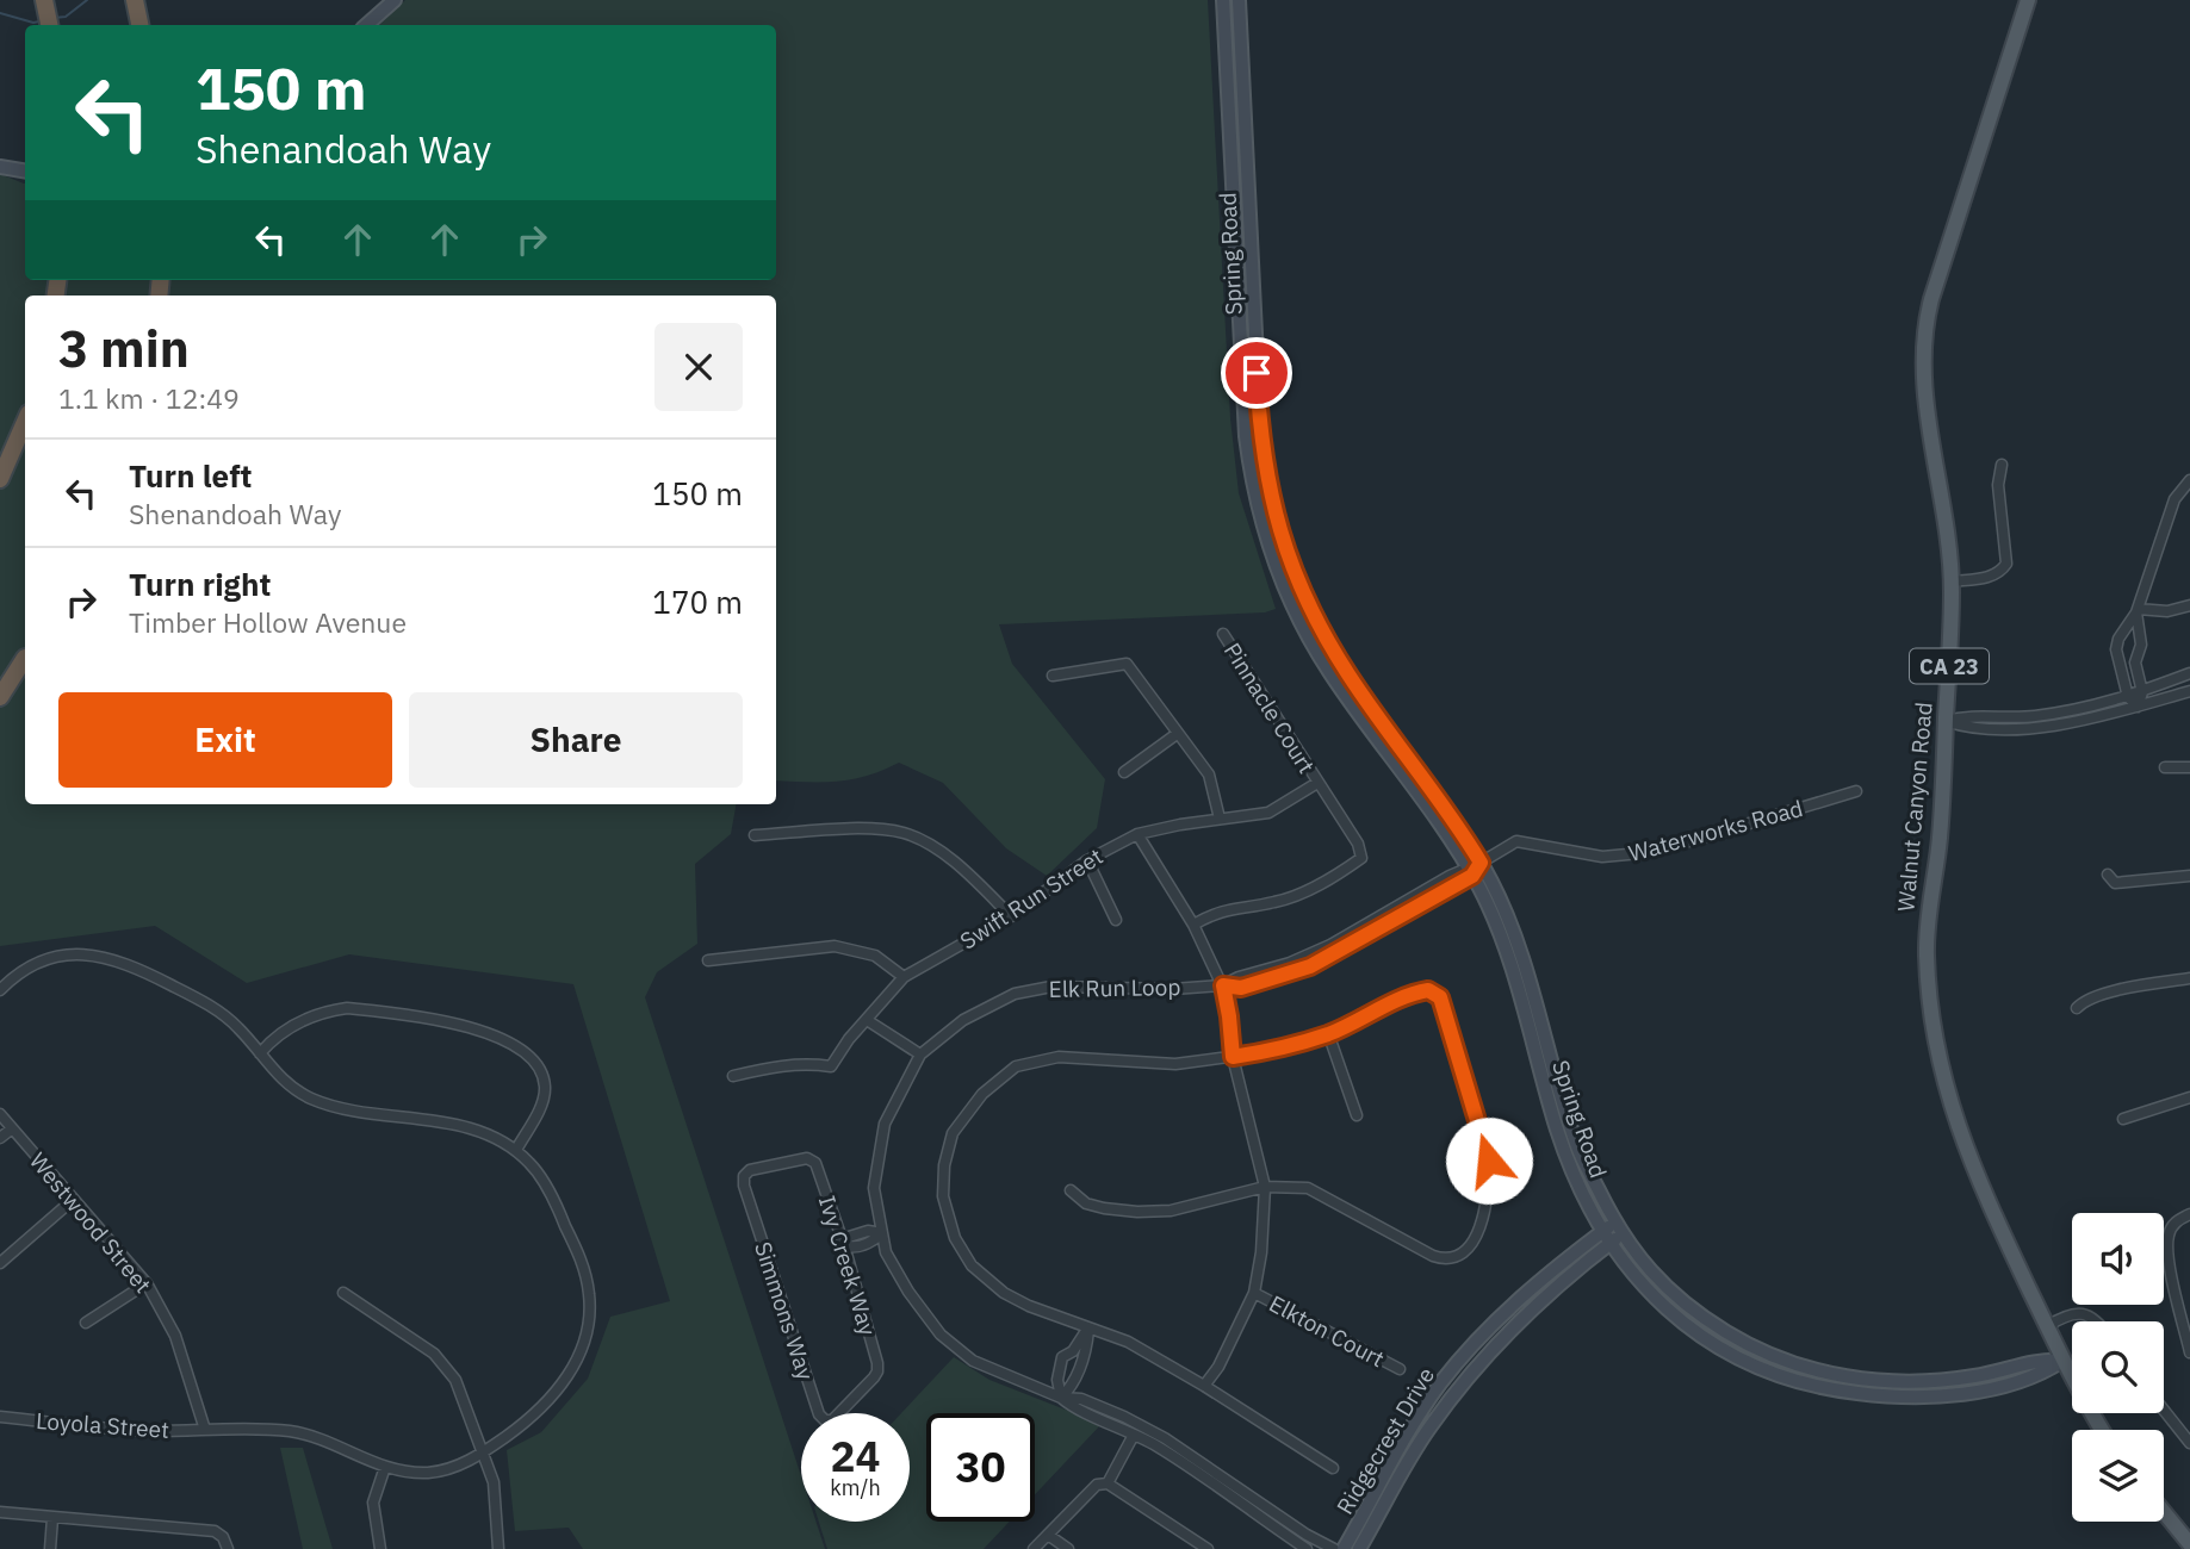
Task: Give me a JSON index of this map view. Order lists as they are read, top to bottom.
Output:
{
  "streets": {
    "main road": [
      "Spring Road",
      "CA 23",
      "Walnut Canyon Road",
      "Ridgecrest Drive"
    ],
    "street": [
      "Pinnacle Court",
      "Waterworks Road",
      "Swift Run Street",
      "Elk Run Loop",
      "Westwood Street",
      "Ivy Creek Way",
      "Simmons Way",
      "Elkton Court",
      "Loyola Street"
    ]
  },
  "crossings": [
    ["Spring Road", "Walnut Canyon Road"],
    ["Spring Road", "Waterworks Road"],
    ["Spring Road", "Elk Run Loop"],
    ["Spring Road", "Ridgecrest Drive"],
    ["Pinnacle Court", "Swift Run Street"],
    ["Waterworks Road", "Elk Run Loop"],
    ["Westwood Street", "Loyola Street"],
    ["Ivy Creek Way", "Simmons Way"]
  ],
  "page": {
    "turn": ["150 m", "Shenandoah Way"],
    "heading": ["3 min", "1.1 km · 12:49"],
    "list": [
      {
        "name": "Turn left",
        "note": "Shenandoah Way",
        "value": "150 m"
      },
      {
        "name": "Turn right",
        "note": "Timber Hollow Avenue",
        "value": "170 m"
      }
    ],
    "buttons": ["Exit", "Share"],
    "speed": "24 km/h",
    "limit": "30"
  }
}
